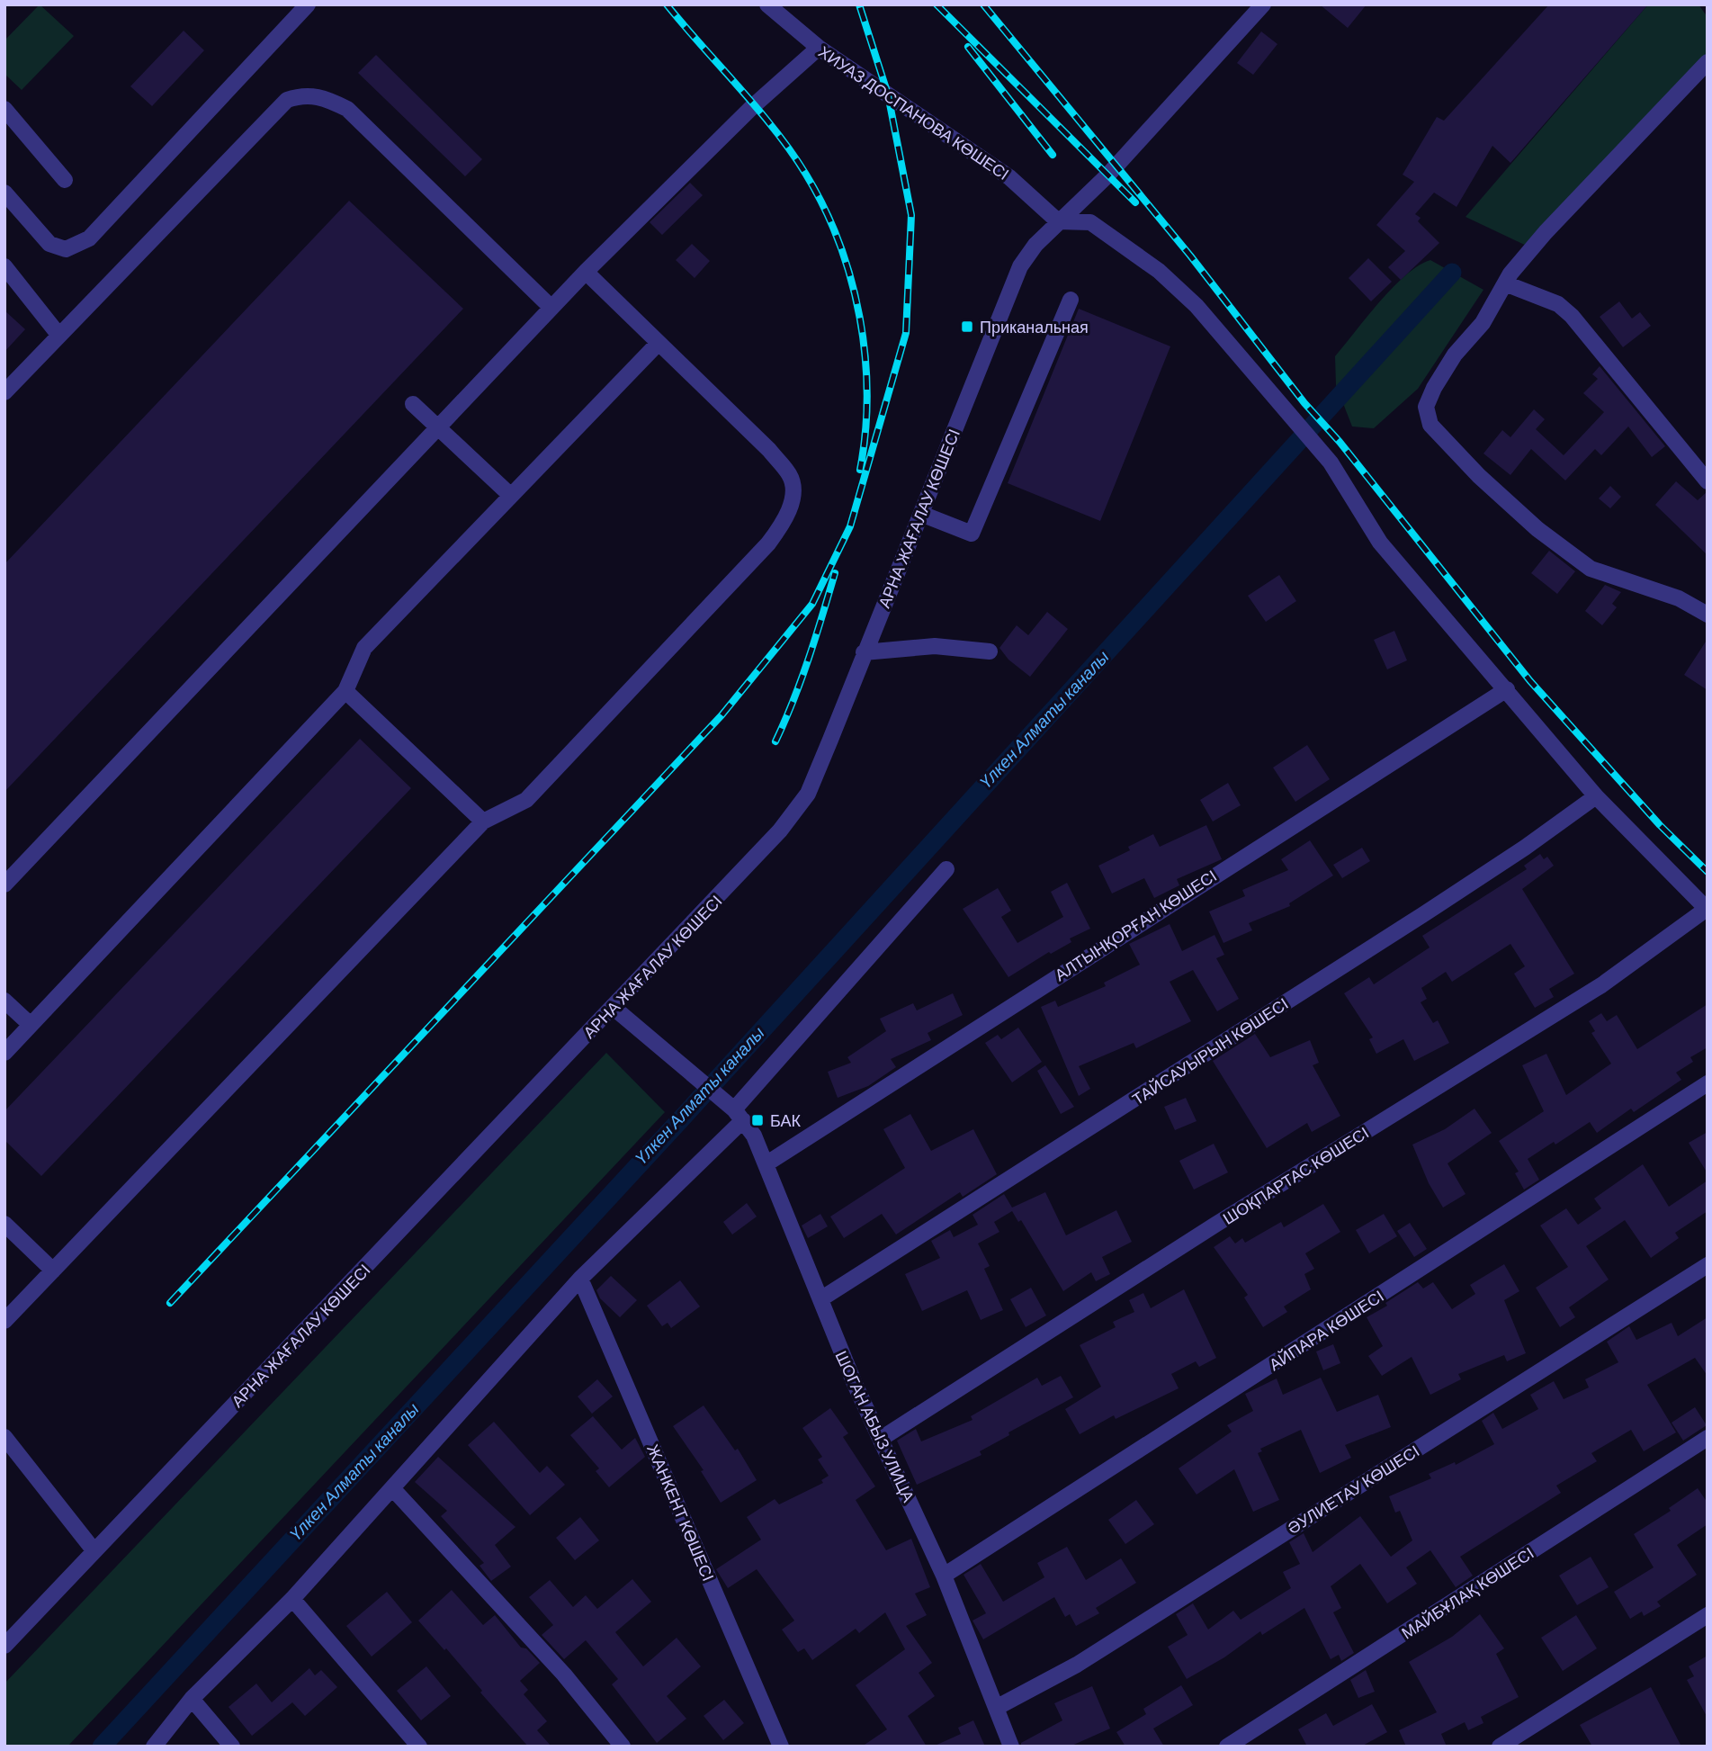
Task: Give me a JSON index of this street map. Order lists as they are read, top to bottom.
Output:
{
  "streets": {
    "street": [
      "ХИУАЗ ДОСПАНОВА КӨШЕСІ",
      "АРНА ЖАҒАЛАУ КӨШЕСІ",
      "АЛТЫНҚОРҒАН КӨШЕСІ",
      "ТАЙСАУЫРЫН КӨШЕСІ",
      "ШОҚПАРТАС КӨШЕСІ",
      "АЙПАРА КӨШЕСІ",
      "ШОГАН АБЫЗ УЛИЦА",
      "ӘУЛИЕТАУ КӨШЕСІ",
      "ЖАНКЕНТ КӨШЕСІ",
      "МАЙБҰЛАҚ КӨШЕСІ"
    ]
  },
  "crossings": [
    ["ХИУАЗ ДОСПАНОВА КӨШЕСІ", "АРНА ЖАҒАЛАУ КӨШЕСІ"],
    ["АРНА ЖАҒАЛАУ КӨШЕСІ", "ШОГАН АБЫЗ УЛИЦА"],
    ["АЛТЫНҚОРҒАН КӨШЕСІ", "ШОГАН АБЫЗ УЛИЦА"],
    ["ТАЙСАУЫРЫН КӨШЕСІ", "ШОГАН АБЫЗ УЛИЦА"],
    ["ШОҚПАРТАС КӨШЕСІ", "ШОГАН АБЫЗ УЛИЦА"],
    ["АЙПАРА КӨШЕСІ", "ШОГАН АБЫЗ УЛИЦА"],
    ["ШОГАН АБЫЗ УЛИЦА", "ӘУЛИЕТАУ КӨШЕСІ"]
  ],
  "water": ["Үлкен Алматы каналы"],
  "places": {
    "transit": ["Приканальная", "БАК"]
  }
}
